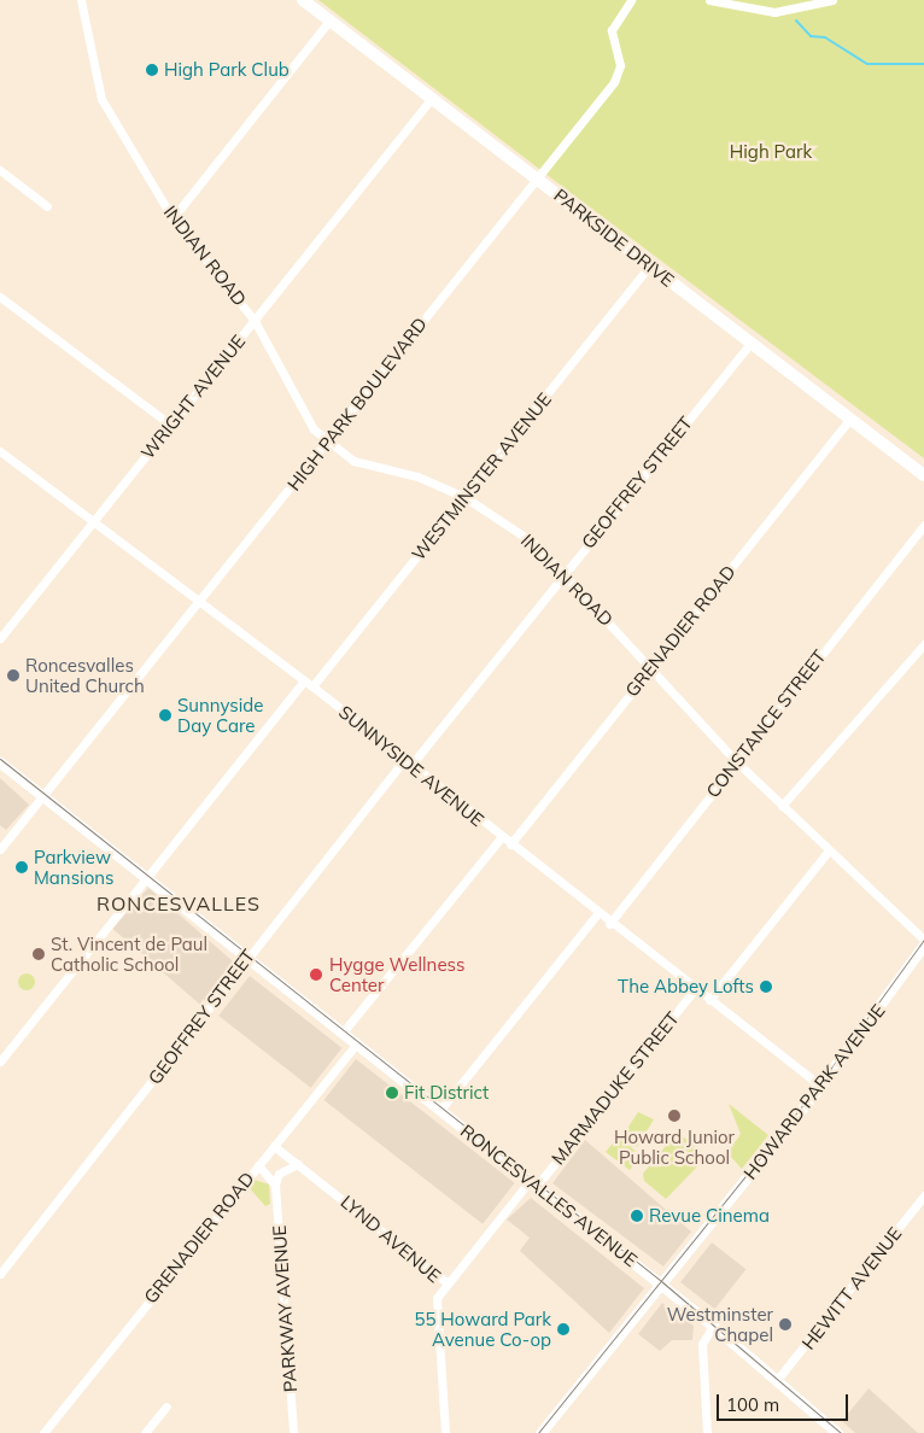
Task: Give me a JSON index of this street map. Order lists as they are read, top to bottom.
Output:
{
  "streets": {
    "main road": ["PARKSIDE DRIVE"],
    "street": [
      "INDIAN ROAD",
      "WRIGHT AVENUE",
      "HIGH PARK BOULEVARD",
      "WESTMINSTER AVENUE",
      "GEOFFREY STREET",
      "GRENADIER ROAD",
      "CONSTANCE STREET",
      "SUNNYSIDE AVENUE",
      "MARMADUKE STREET",
      "HOWARD PARK AVENUE",
      "RONCESVALLES AVENUE",
      "LYND AVENUE",
      "HEWITT AVENUE",
      "PARKWAY AVENUE"
    ]
  },
  "crossings": [
    ["PARKSIDE DRIVE", "WRIGHT AVENUE"],
    ["PARKSIDE DRIVE", "HIGH PARK BOULEVARD"],
    ["PARKSIDE DRIVE", "WESTMINSTER AVENUE"],
    ["PARKSIDE DRIVE", "GEOFFREY STREET"],
    ["PARKSIDE DRIVE", "GRENADIER ROAD"],
    ["INDIAN ROAD", "WRIGHT AVENUE"],
    ["INDIAN ROAD", "HIGH PARK BOULEVARD"],
    ["INDIAN ROAD", "WESTMINSTER AVENUE"],
    ["INDIAN ROAD", "GEOFFREY STREET"],
    ["INDIAN ROAD", "GRENADIER ROAD"],
    ["INDIAN ROAD", "CONSTANCE STREET"],
    ["WRIGHT AVENUE", "SUNNYSIDE AVENUE"],
    ["HIGH PARK BOULEVARD", "SUNNYSIDE AVENUE"],
    ["HIGH PARK BOULEVARD", "RONCESVALLES AVENUE"],
    ["WESTMINSTER AVENUE", "SUNNYSIDE AVENUE"],
    ["WESTMINSTER AVENUE", "RONCESVALLES AVENUE"],
    ["GEOFFREY STREET", "SUNNYSIDE AVENUE"],
    ["GEOFFREY STREET", "RONCESVALLES AVENUE"],
    ["GRENADIER ROAD", "SUNNYSIDE AVENUE"],
    ["GRENADIER ROAD", "RONCESVALLES AVENUE"],
    ["GRENADIER ROAD", "LYND AVENUE"],
    ["CONSTANCE STREET", "SUNNYSIDE AVENUE"],
    ["SUNNYSIDE AVENUE", "MARMADUKE STREET"],
    ["SUNNYSIDE AVENUE", "HOWARD PARK AVENUE"],
    ["MARMADUKE STREET", "RONCESVALLES AVENUE"],
    ["MARMADUKE STREET", "LYND AVENUE"],
    ["HOWARD PARK AVENUE", "RONCESVALLES AVENUE"],
    ["RONCESVALLES AVENUE", "HEWITT AVENUE"]
  ],
  "districts": ["RONCESVALLES"],
  "parks": ["High Park"],
  "places": [
    "High Park Club",
    "Roncesvalles United Church",
    "Sunnyside Day Care",
    "Parkview Mansions",
    "St. Vincent de Paul Catholic School",
    "Hygge Wellness Center",
    "The Abbey Lofts",
    "Fit District",
    "Howard Junior Public School",
    "Revue Cinema",
    "Westminster Chapel",
    "55 Howard Park Avenue Co-op"
  ],
  "scale_bar": "100 m"
}
